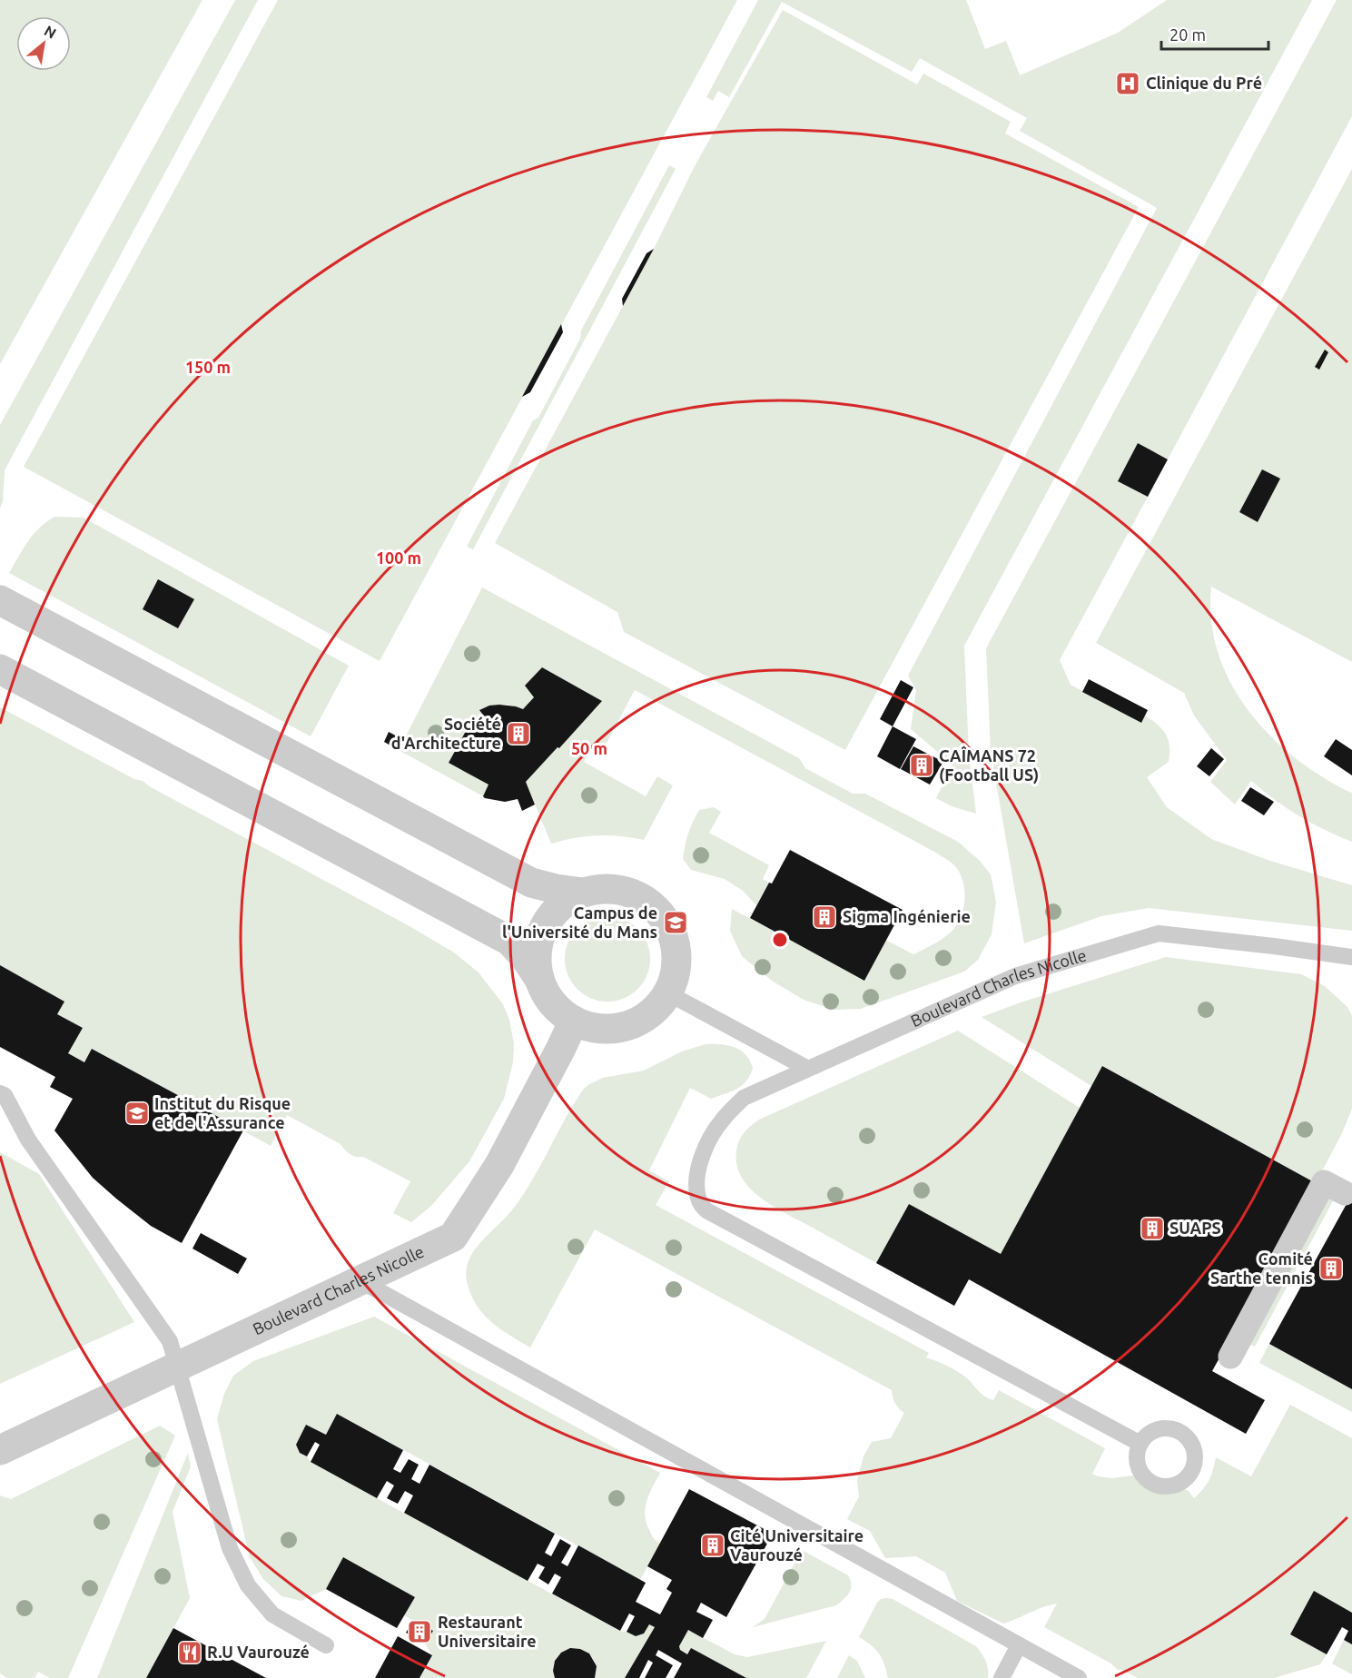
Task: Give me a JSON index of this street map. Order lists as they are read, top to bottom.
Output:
{
  "streets": {
    "street": ["Boulevard Charles Nicolle"]
  },
  "places": {
    "hospital": ["Clinique du Pré"],
    "building": [
      "Société d'Architecture",
      "CAÎMANS 72 (Football US)",
      "Sigma Ingénierie",
      "SUAPS",
      "Comité Sarthe tennis",
      "Cité Universitaire Vaurouzé",
      "Restaurant Universitaire"
    ],
    "school or university": ["Campus de l'Université du Mans", "Institut du Risque et de l'Assurance"],
    "restaurant": ["R.U Vaurouzé"]
  },
  "scale_bar": "20 m",
  "north": "top right",
  "rings": ["150 m", "100 m", "50 m"]
}
